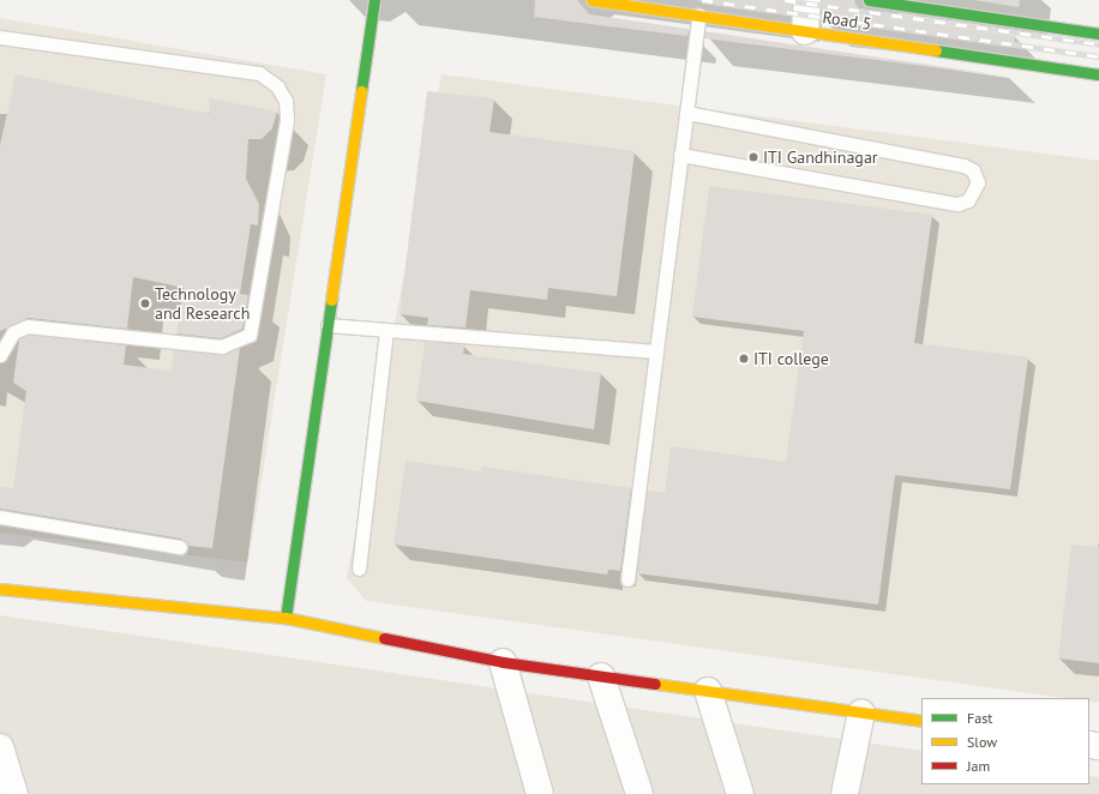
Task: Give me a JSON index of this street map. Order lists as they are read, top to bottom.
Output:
{
  "streets": {
    "street": ["Road 5"]
  },
  "places": ["ITI Gandhinagar", "Technology and Research", "ITI college"],
  "legend": ["Fast", "Slow", "Jam"]
}
